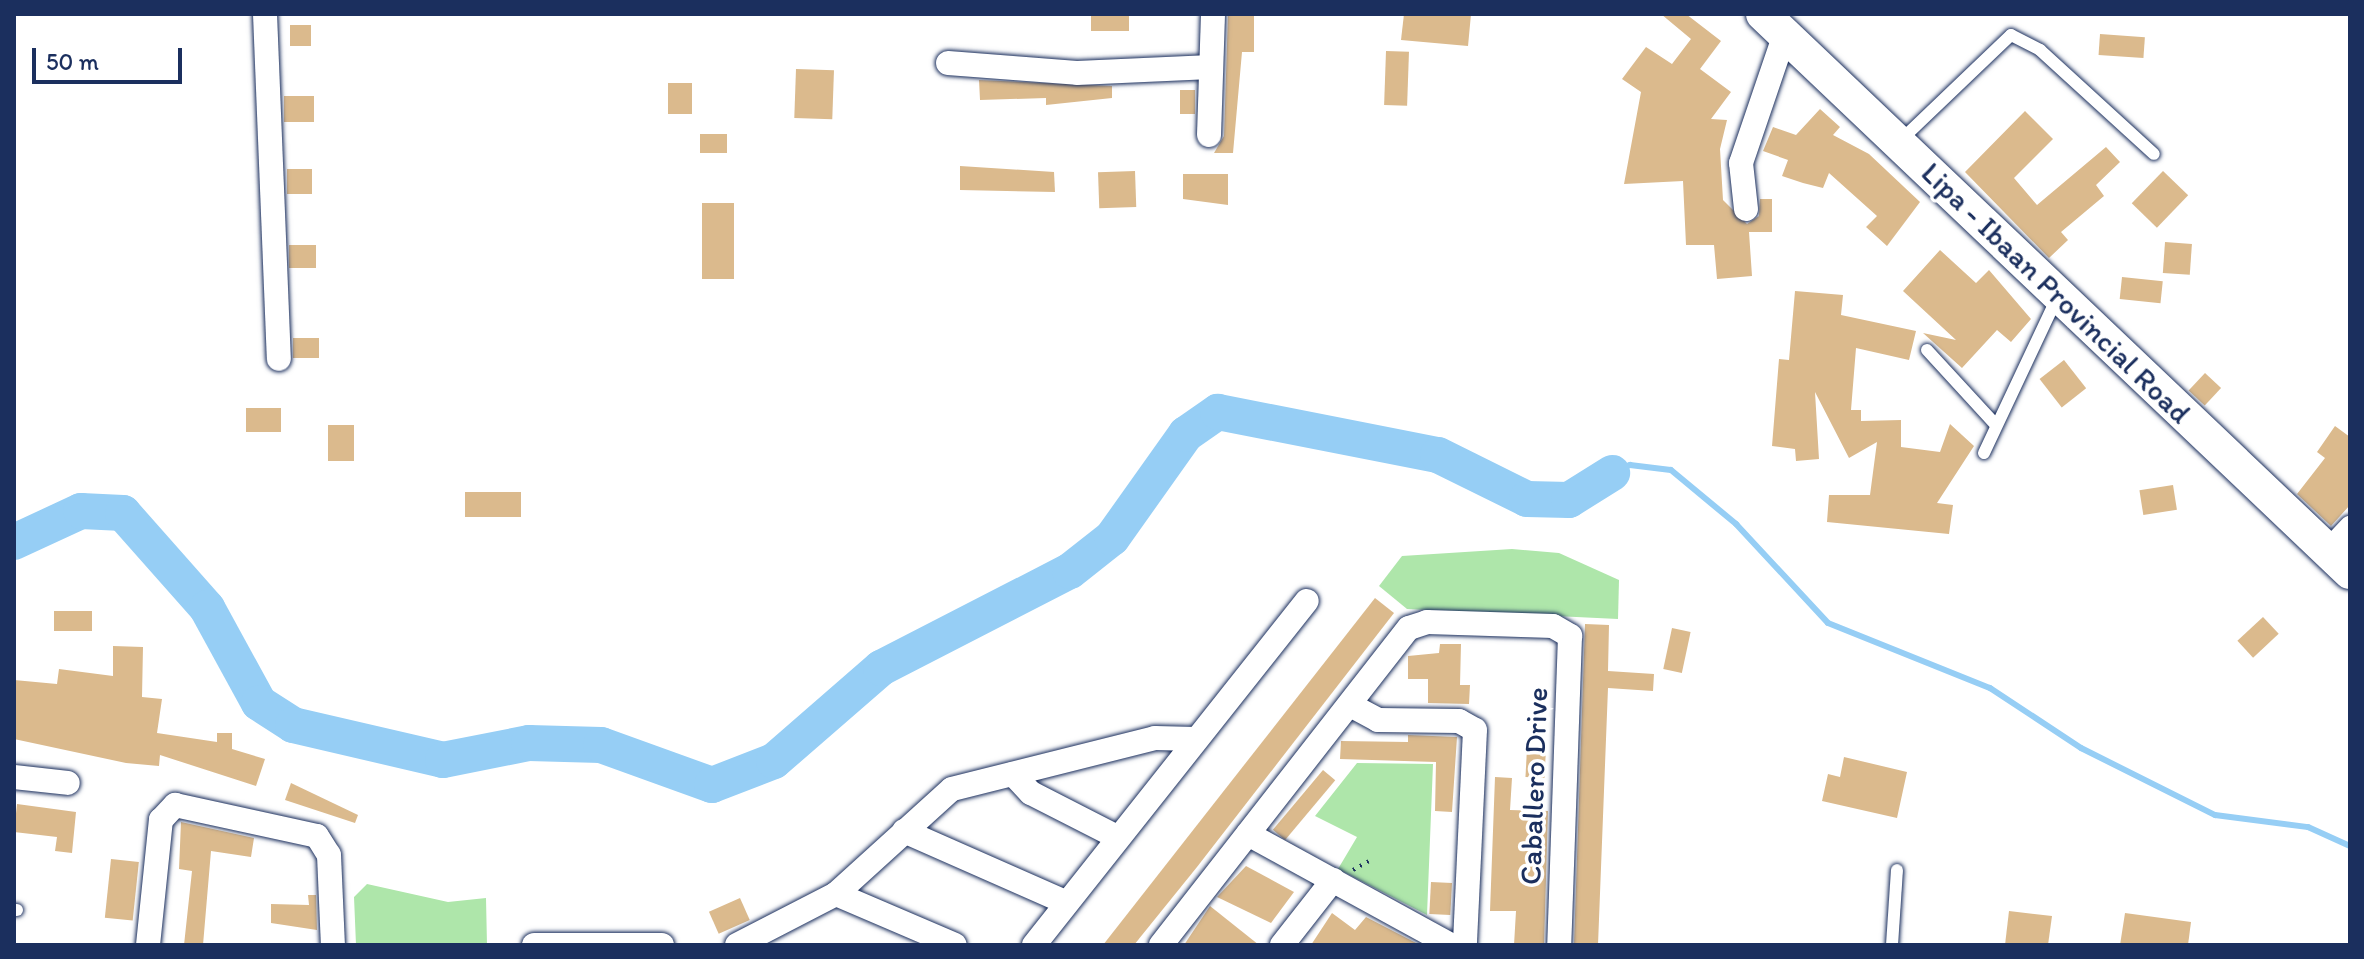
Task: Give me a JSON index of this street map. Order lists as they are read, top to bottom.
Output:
{
  "streets": {
    "main road": ["Lipa - Ibaan Provincial Road"],
    "street": ["Caballero Drive"]
  },
  "scale_bar": "50 m"
}
